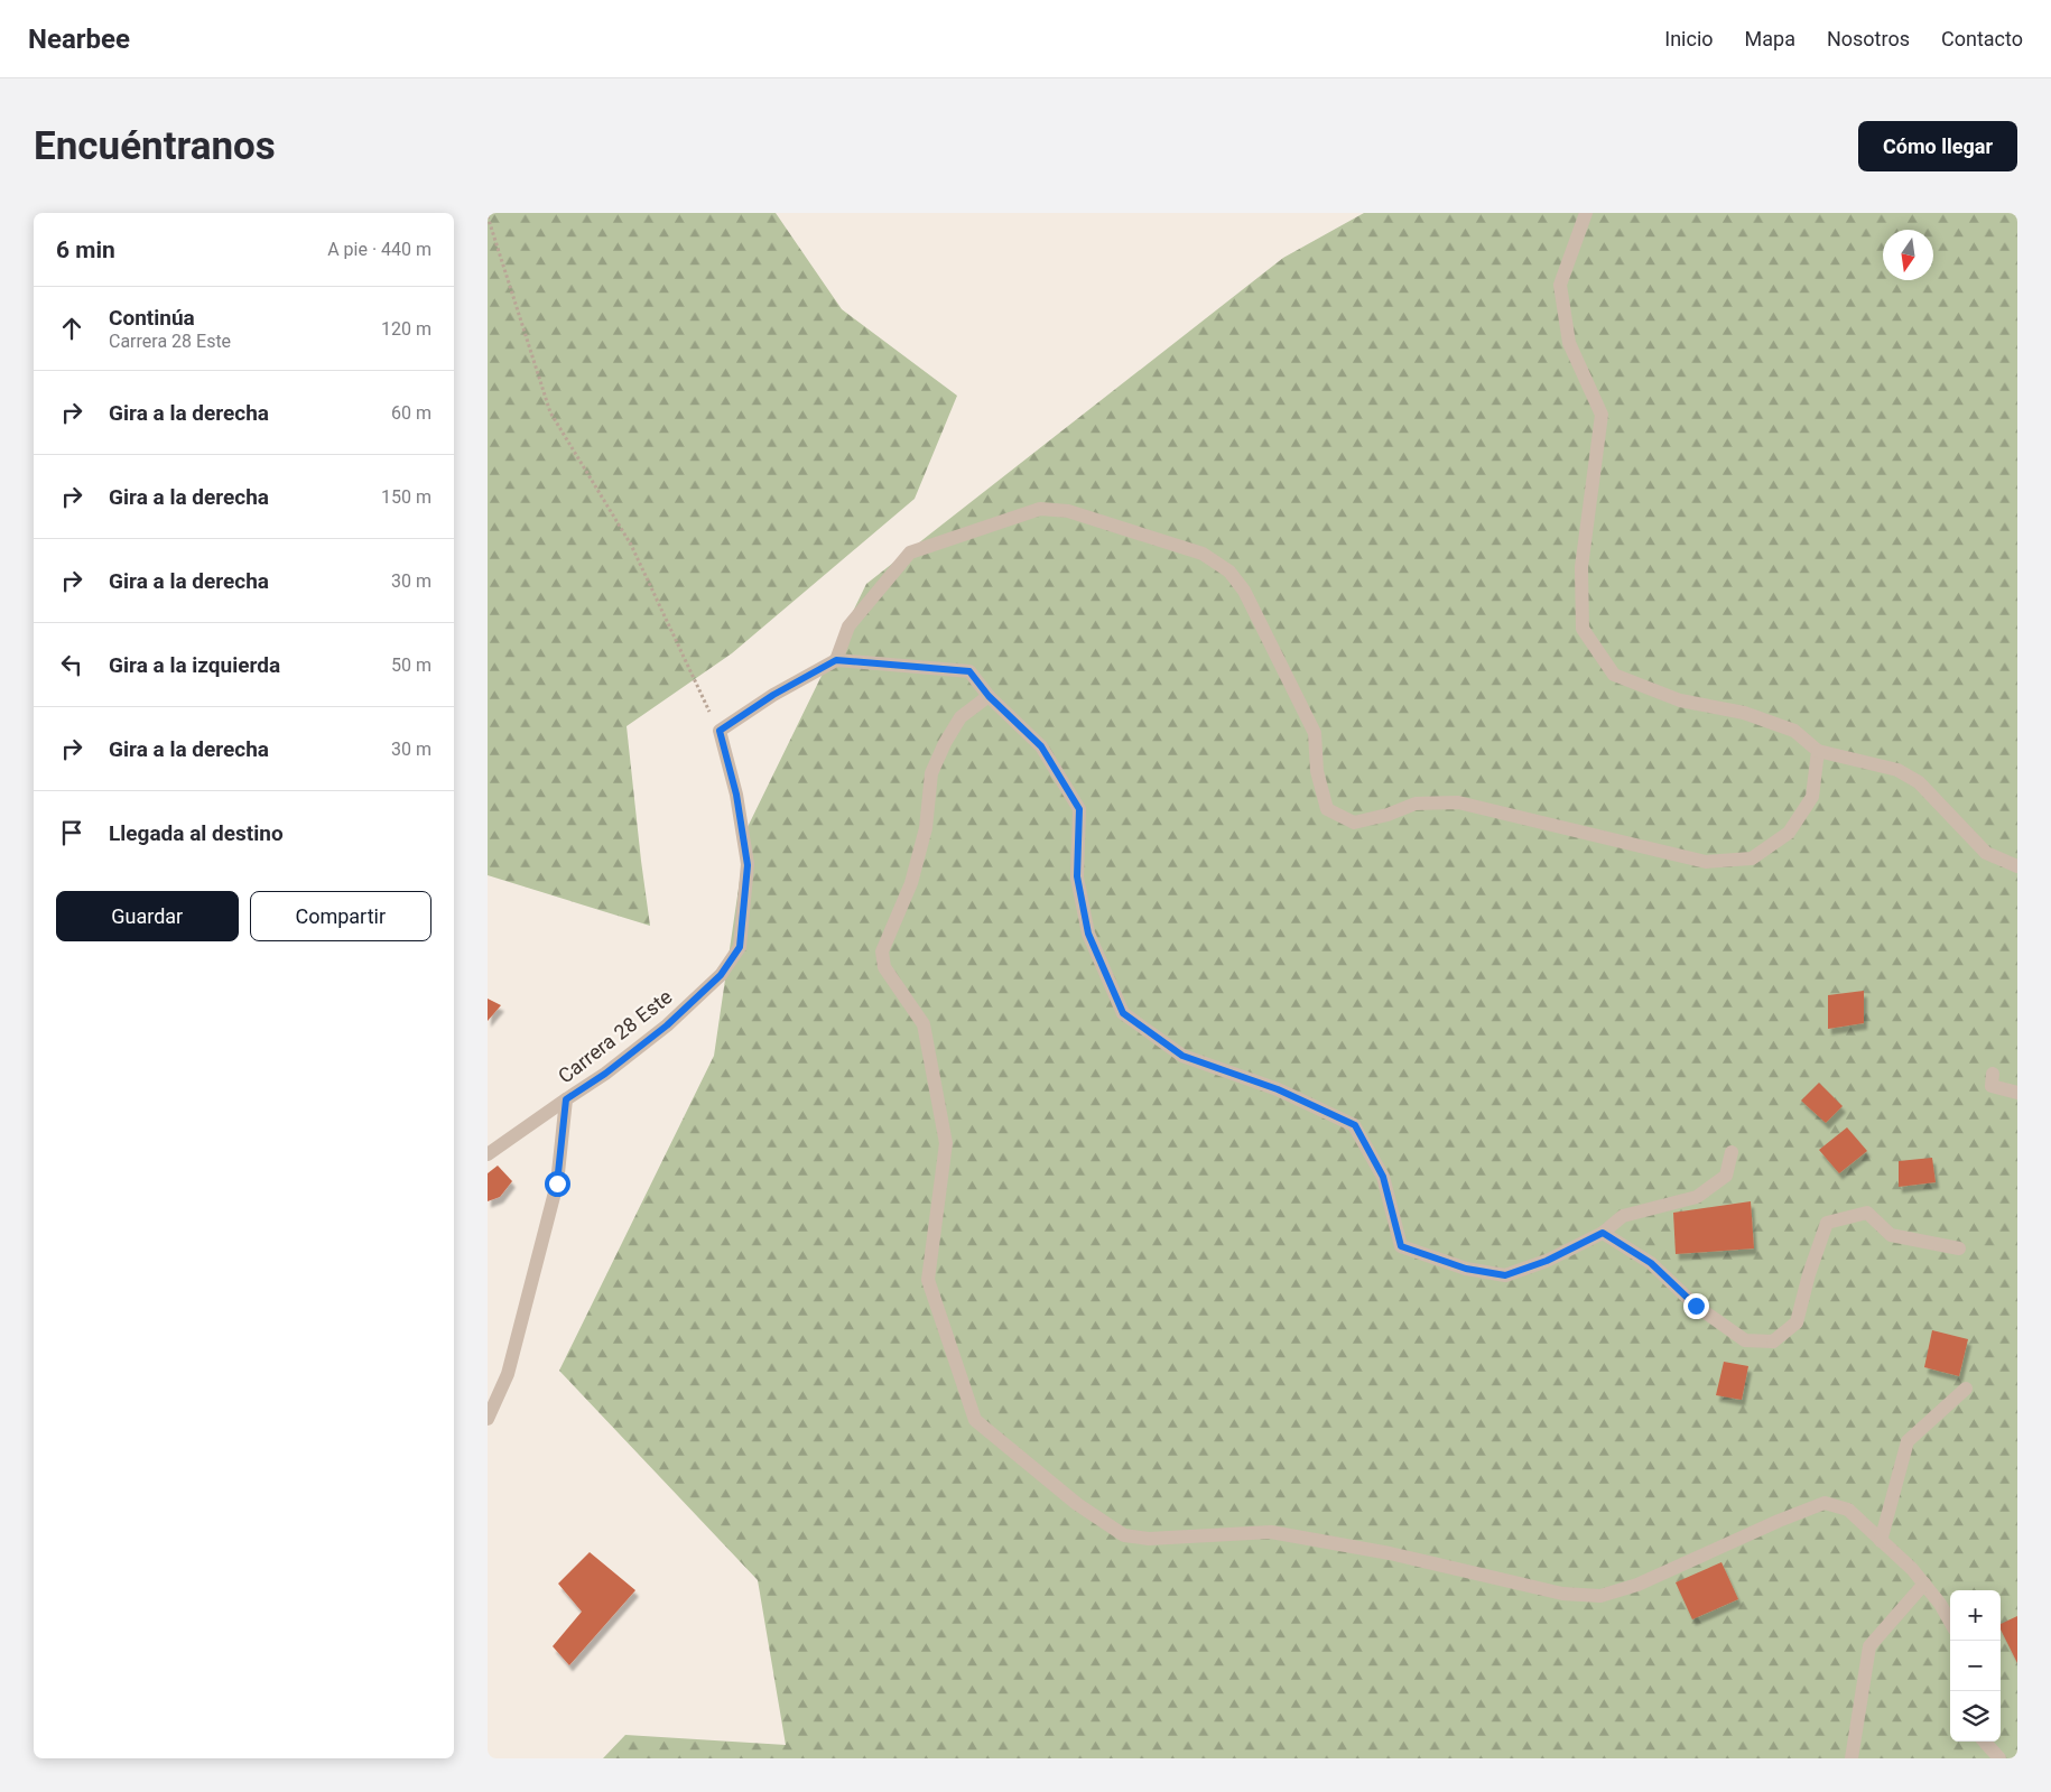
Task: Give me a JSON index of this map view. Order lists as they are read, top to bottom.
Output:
{
  "streets": {
    "street": ["Carrera 28 Este"]
  },
  "north": "bottom",
  "page": {
    "header": "Nearbee",
    "nav": [
      "Inicio",
      "Mapa",
      "Nosotros",
      "Contacto"
    ],
    "buttons": [
      "Cómo llegar",
      ["Guardar", "Compartir"]
    ],
    "title": "Encuéntranos",
    "heading": ["6 min", "A pie · 440 m"],
    "list": [
      ["Continúa", "Carrera 28 Este", "120 m"],
      ["Gira a la derecha", "60 m"],
      ["Gira a la derecha", "150 m"],
      ["Gira a la derecha", "30 m"],
      ["Gira a la izquierda", "50 m"],
      ["Gira a la derecha", "30 m"],
      "Llegada al destino"
    ],
    "map_buttons": ["+", "−"]
  }
}
